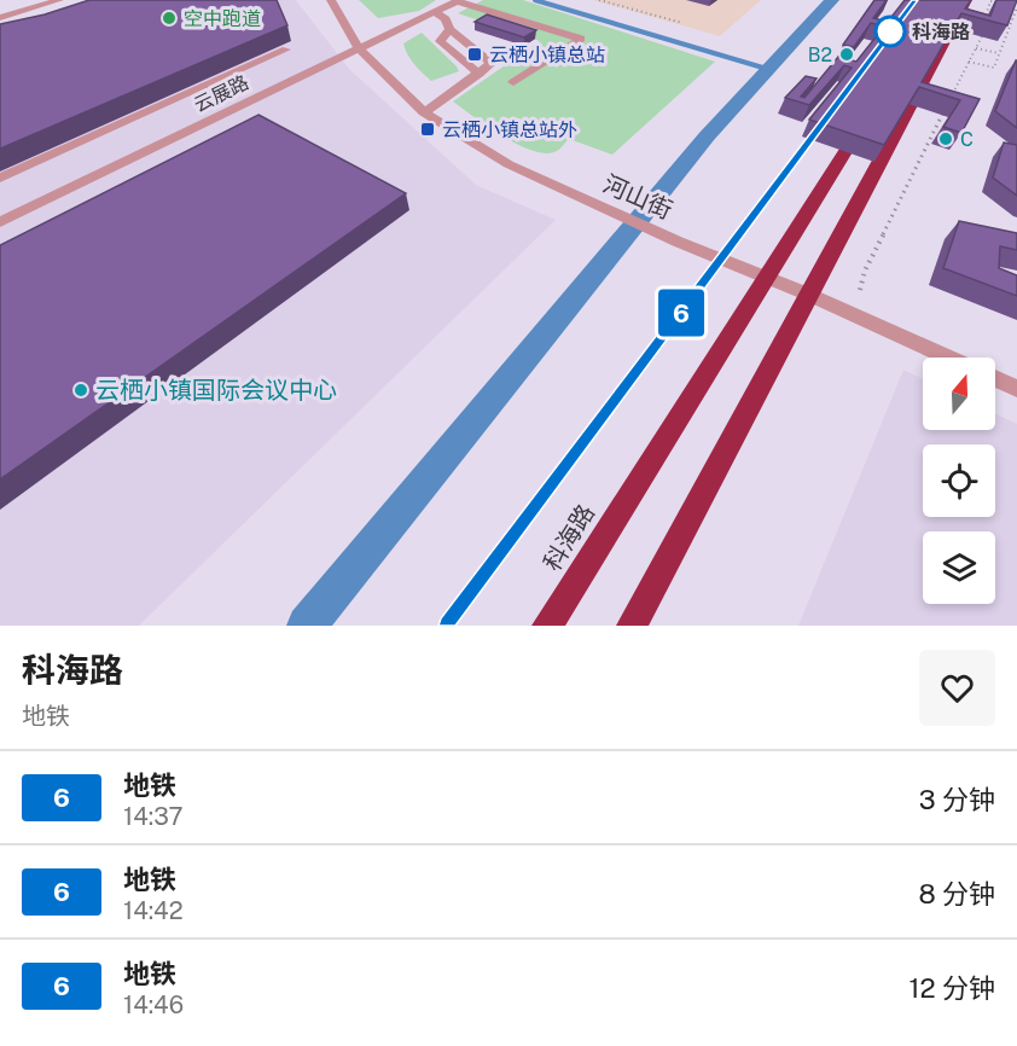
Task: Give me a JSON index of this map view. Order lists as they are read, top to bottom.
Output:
{
  "streets": {
    "highway": ["科海路"],
    "street": ["云展路", "河山街"]
  },
  "crossings": [
    ["云展路", "河山街"],
    ["河山街", "科海路"]
  ],
  "places": {
    "other": [
      "空中跑道",
      "科海路",
      "B2",
      "C",
      "云栖小镇国际会议中心"
    ],
    "transit": ["云栖小镇总站", "云栖小镇总站外"]
  },
  "lines": ["metro line 6"],
  "north": "top",
  "page": {
    "on_map": "6",
    "heading": ["科海路", "地铁"],
    "list": [
      {
        "mark": "6",
        "name": "地铁",
        "note": "14:37",
        "value": "3 分钟"
      },
      {
        "mark": "6",
        "name": "地铁",
        "note": "14:42",
        "value": "8 分钟"
      },
      {
        "mark": "6",
        "name": "地铁",
        "note": "14:46",
        "value": "12 分钟"
      }
    ]
  }
}
